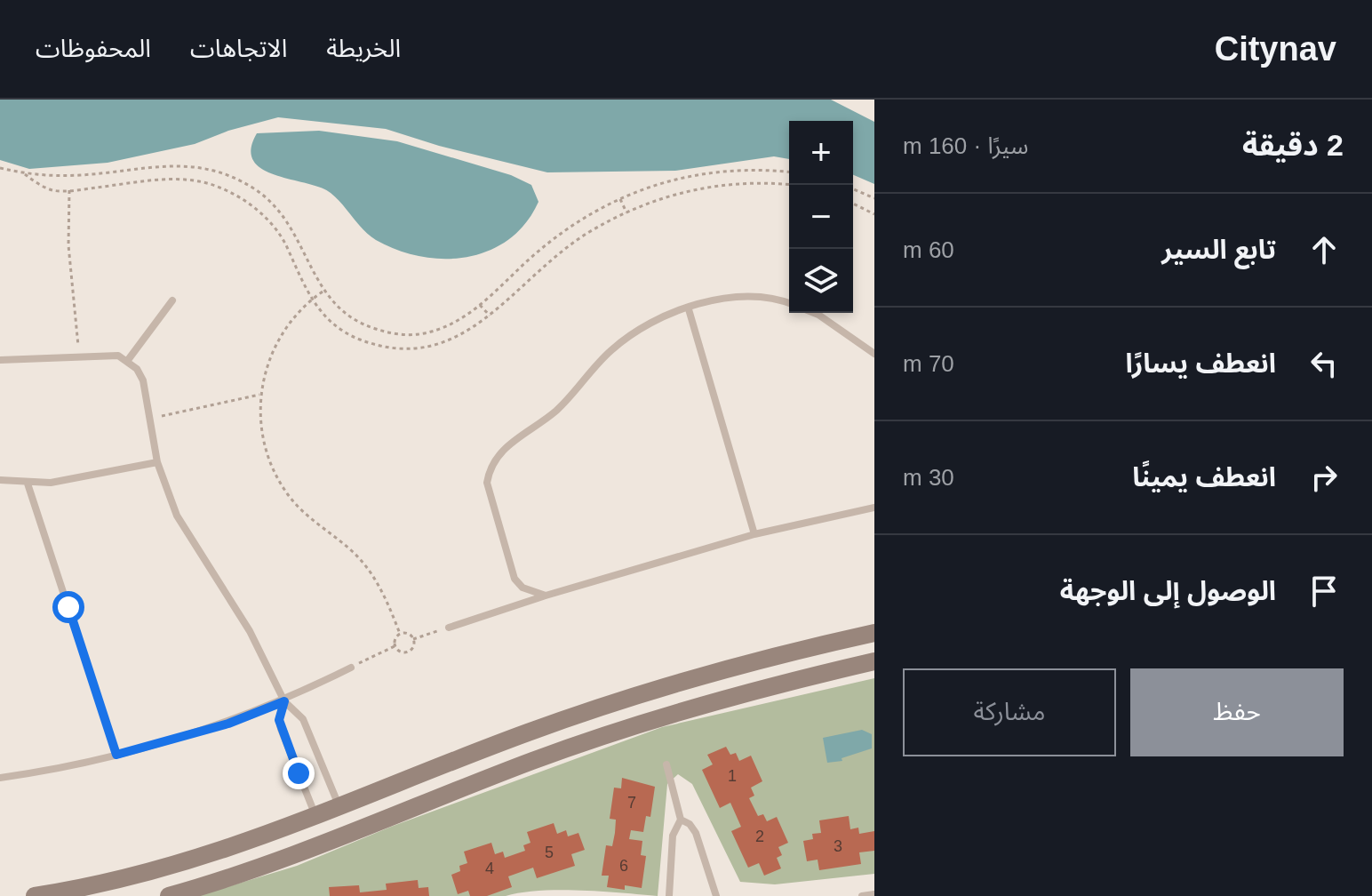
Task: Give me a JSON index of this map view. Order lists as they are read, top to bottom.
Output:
{
  "house_numbers": [
    "1",
    "7",
    "2",
    "3",
    "5",
    "6",
    "4"
  ],
  "page": {
    "header": "Citynav",
    "nav": ["الخريطة", "الاتجاهات", "المحفوظات"],
    "heading": ["2 دقيقة", "سيرًا · 160 m"],
    "map_buttons": ["+", "−"],
    "list": [
      ["تابع السير", "60 m"],
      ["انعطف يسارًا", "70 m"],
      ["انعطف يمينًا", "30 m"],
      "الوصول إلى الوجهة"
    ],
    "buttons": ["حفظ", "مشاركة"]
  }
}
